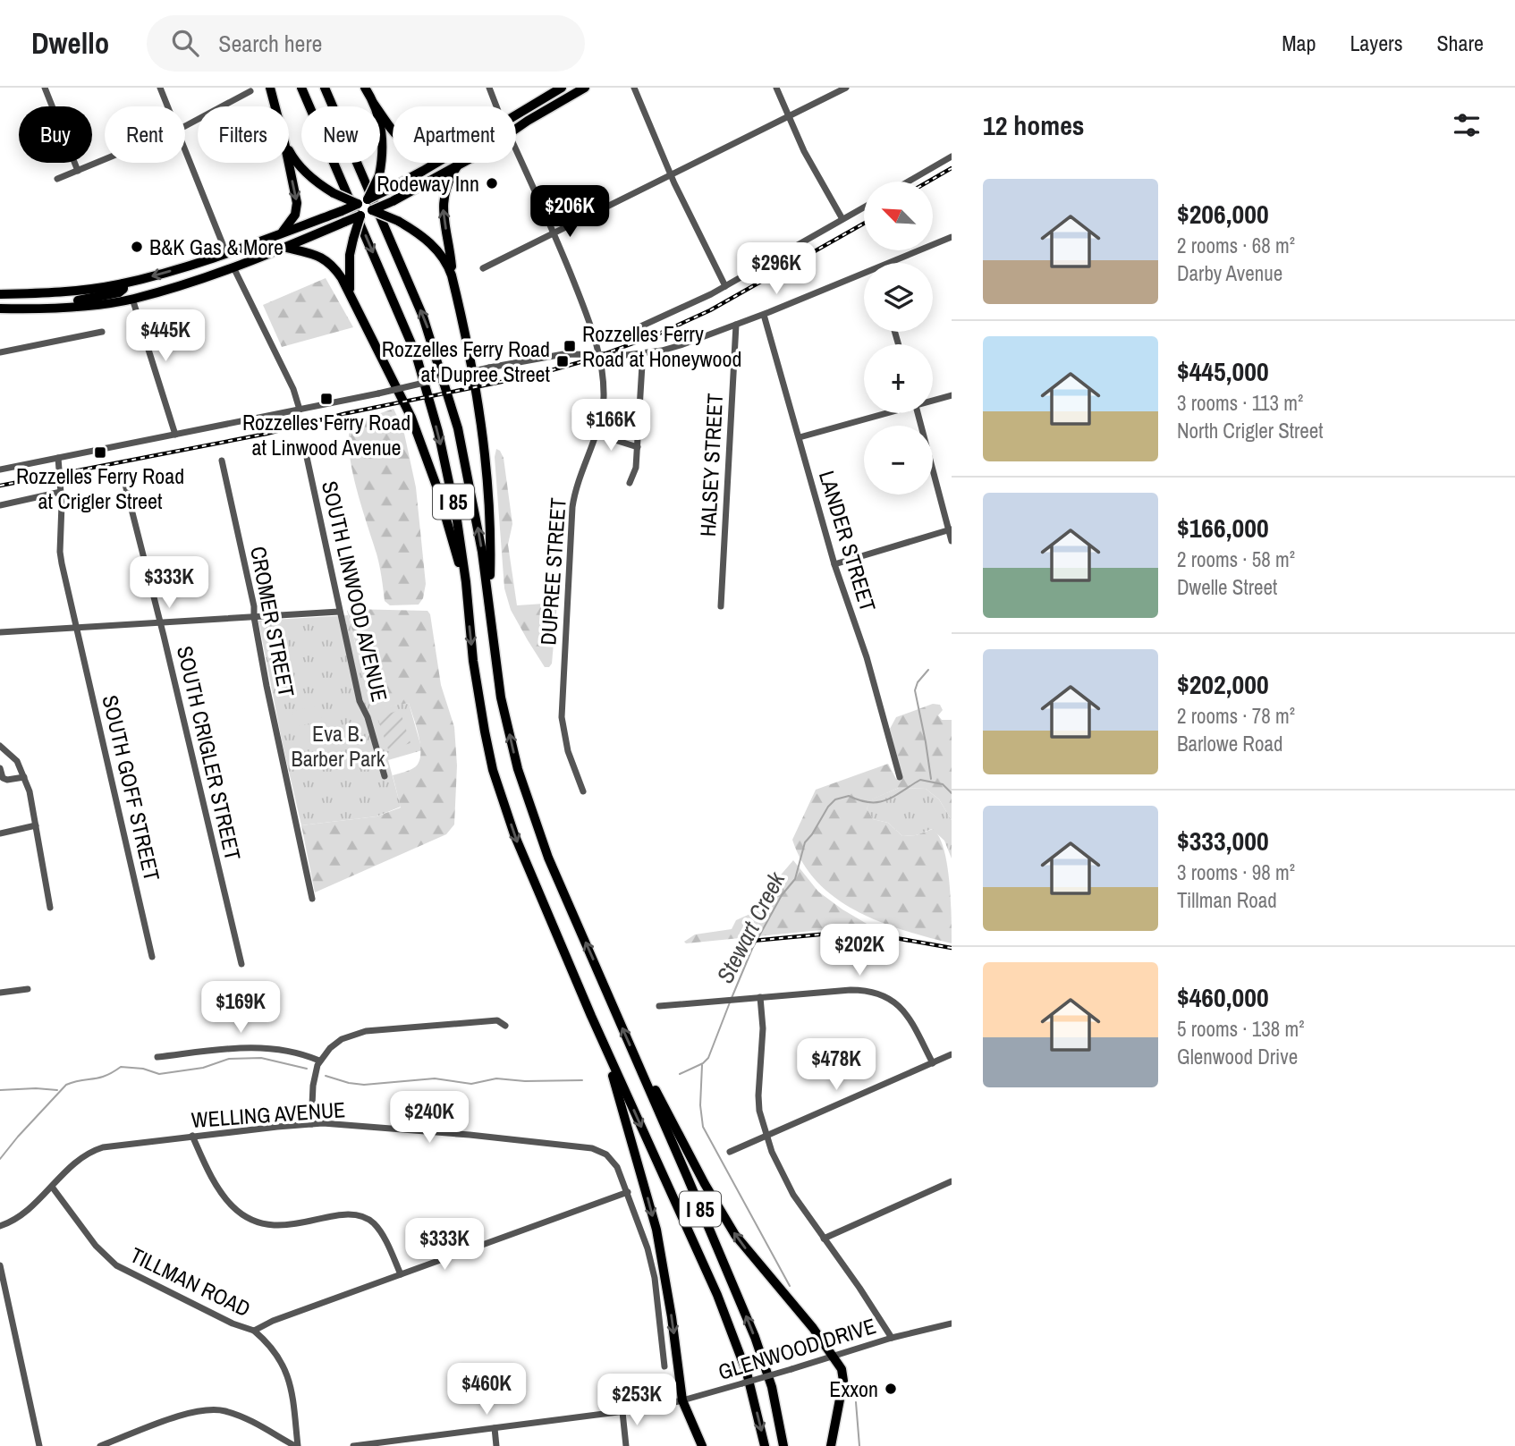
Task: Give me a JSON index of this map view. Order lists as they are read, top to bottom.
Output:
{
  "streets": {
    "highway": ["I 85"],
    "street": [
      "HALSEY STREET",
      "LANDER STREET",
      "DUPREE STREET",
      "SOUTH LINWOOD AVENUE",
      "CROMER STREET",
      "SOUTH CRIGLER STREET",
      "SOUTH GOFF STREET",
      "WELLING AVENUE",
      "TILLMAN ROAD",
      "GLENWOOD DRIVE"
    ]
  },
  "crossings": [
    ["WELLING AVENUE", "TILLMAN ROAD"]
  ],
  "water": ["Stewart Creek"],
  "parks": ["Eva B. Barber Park"],
  "places": {
    "other": ["Rodeway Inn", "B&K Gas & More", "Exxon"],
    "transit": [
      "Rozzelles Ferry Road at Honeywood",
      "Rozzelles Ferry Road at Dupree Street",
      "Rozzelles Ferry Road at Linwood Avenue",
      "Rozzelles Ferry Road at Crigler Street"
    ]
  },
  "north": "top left",
  "page": {
    "header": "Dwello",
    "search": "Search here",
    "nav": ["Map", "Layers", "Share"],
    "heading": "12 homes",
    "chip": [
      "Buy",
      "Rent",
      "Filters",
      "New",
      "Apartment"
    ],
    "list": [
      {
        "name": "$206,000",
        "note": "2 rooms · 68 m² · Darby Avenue"
      },
      {
        "name": "$445,000",
        "note": "3 rooms · 113 m² · North Crigler Street"
      },
      {
        "name": "$166,000",
        "note": "2 rooms · 58 m² · Dwelle Street"
      },
      {
        "name": "$202,000",
        "note": "2 rooms · 78 m² · Barlowe Road"
      },
      {
        "name": "$333,000",
        "note": "3 rooms · 98 m² · Tillman Road"
      },
      {
        "name": "$460,000",
        "note": "5 rooms · 138 m² · Glenwood Drive"
      }
    ],
    "map_buttons": ["+", "−"],
    "price": [
      "$206K",
      "$296K",
      "$445K",
      "$166K",
      "$333K",
      "$202K",
      "$169K",
      "$478K",
      "$240K",
      "$333K",
      "$460K",
      "$253K"
    ]
  }
}
